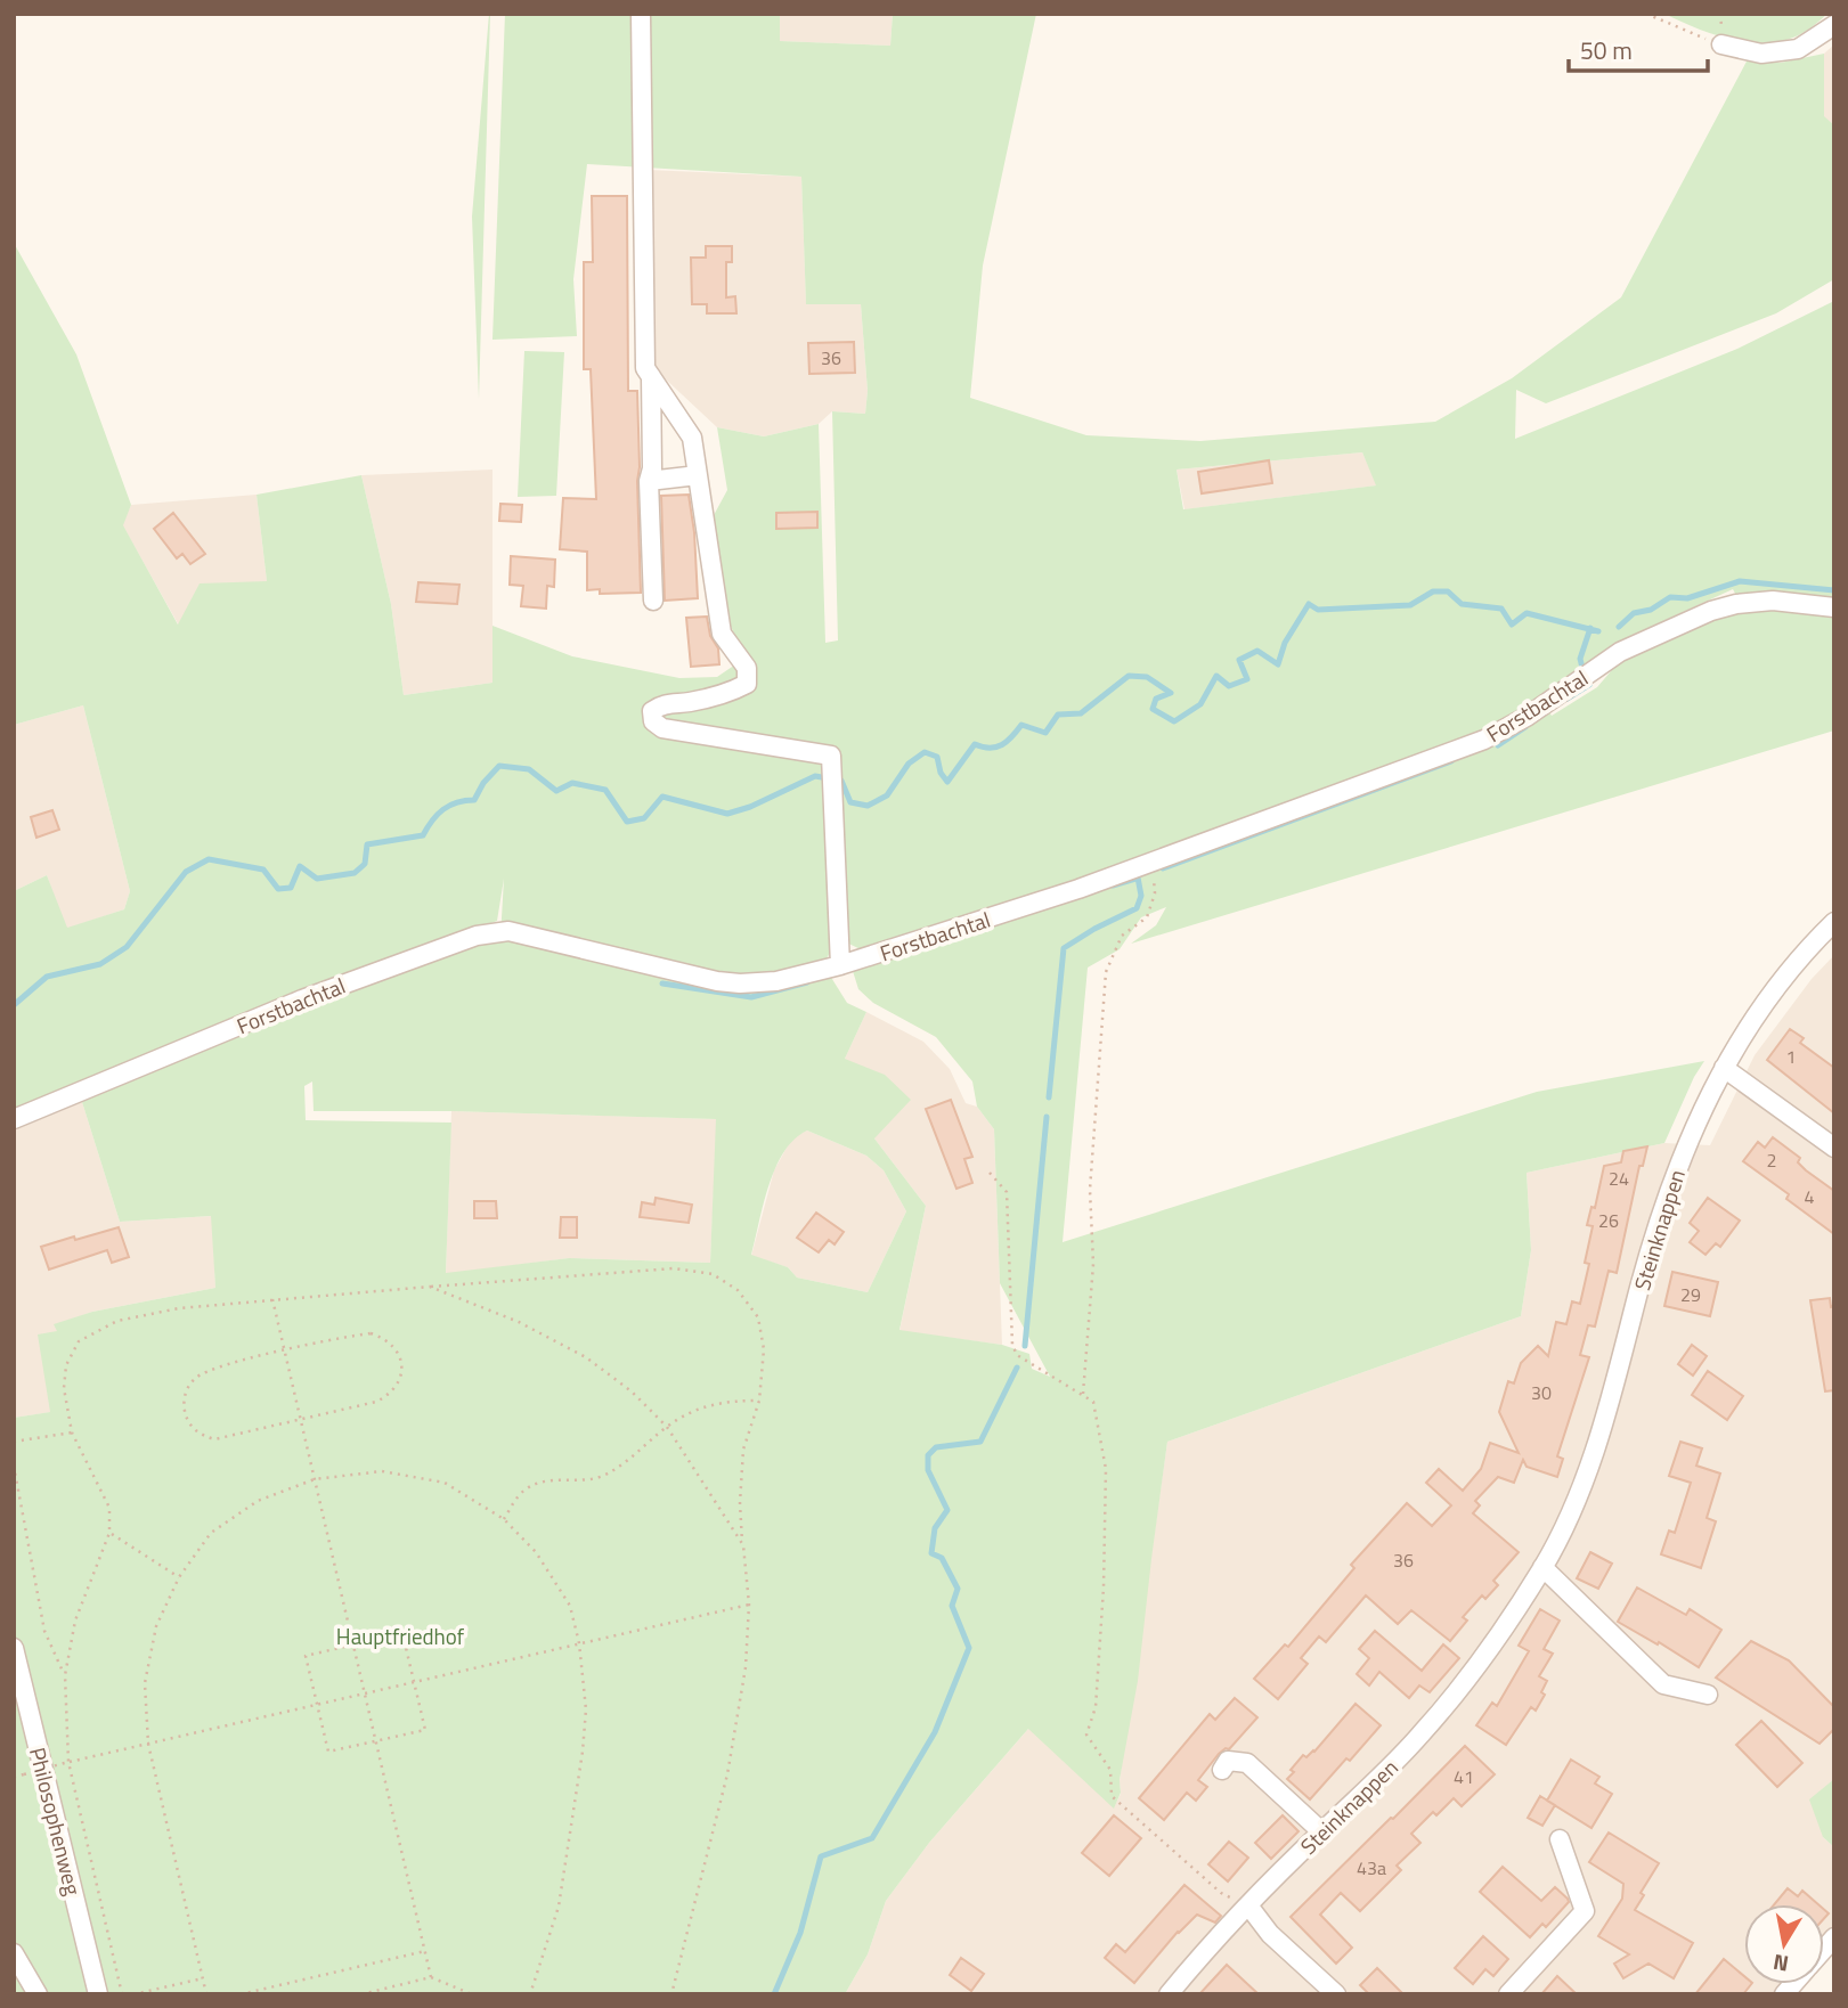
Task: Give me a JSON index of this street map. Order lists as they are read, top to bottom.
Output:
{
  "streets": {
    "street": ["Forstbachtal", "Steinknappen", "Philosophenweg"]
  },
  "parks": ["Hauptfriedhof"],
  "house_numbers": [
    "36",
    "1",
    "2",
    "24",
    "4",
    "26",
    "29",
    "30",
    "36",
    "41",
    "43a"
  ],
  "scale_bar": "50 m",
  "north": "bottom"
}
